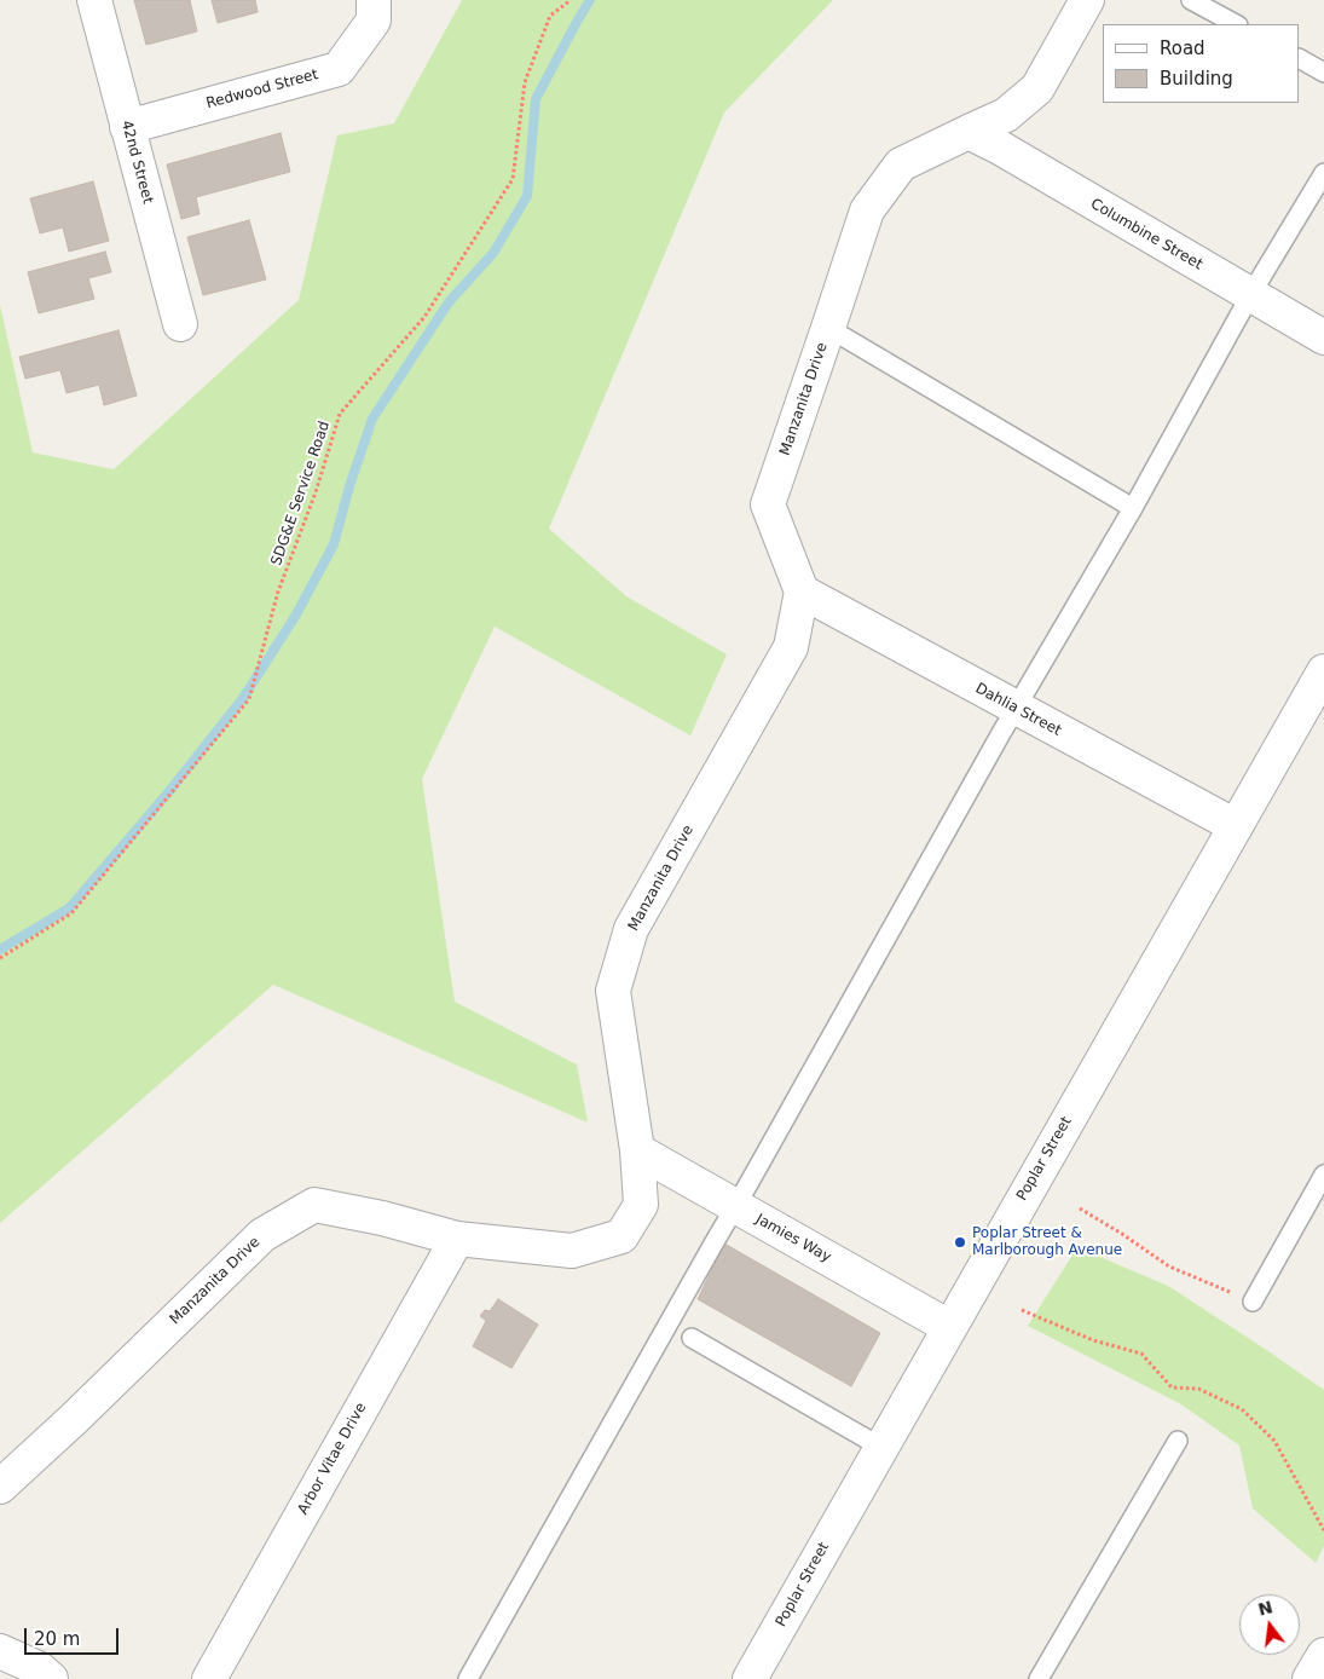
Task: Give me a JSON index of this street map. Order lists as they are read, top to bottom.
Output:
{
  "streets": {
    "street": [
      "Redwood Street",
      "42nd Street",
      "Columbine Street",
      "Manzanita Drive",
      "Dahlia Street",
      "Poplar Street",
      "Jamies Way",
      "Arbor Vitae Drive"
    ],
    "path": ["SDG&E Service Road"]
  },
  "crossings": [
    ["Redwood Street", "42nd Street"],
    ["Columbine Street", "Manzanita Drive"],
    ["Manzanita Drive", "Dahlia Street"],
    ["Manzanita Drive", "Jamies Way"],
    ["Manzanita Drive", "Arbor Vitae Drive"],
    ["Dahlia Street", "Poplar Street"],
    ["Poplar Street", "Jamies Way"]
  ],
  "places": ["Poplar Street & Marlborough Avenue"],
  "legend": ["Road", "Building"],
  "scale_bar": "20 m",
  "north": "top"
}
